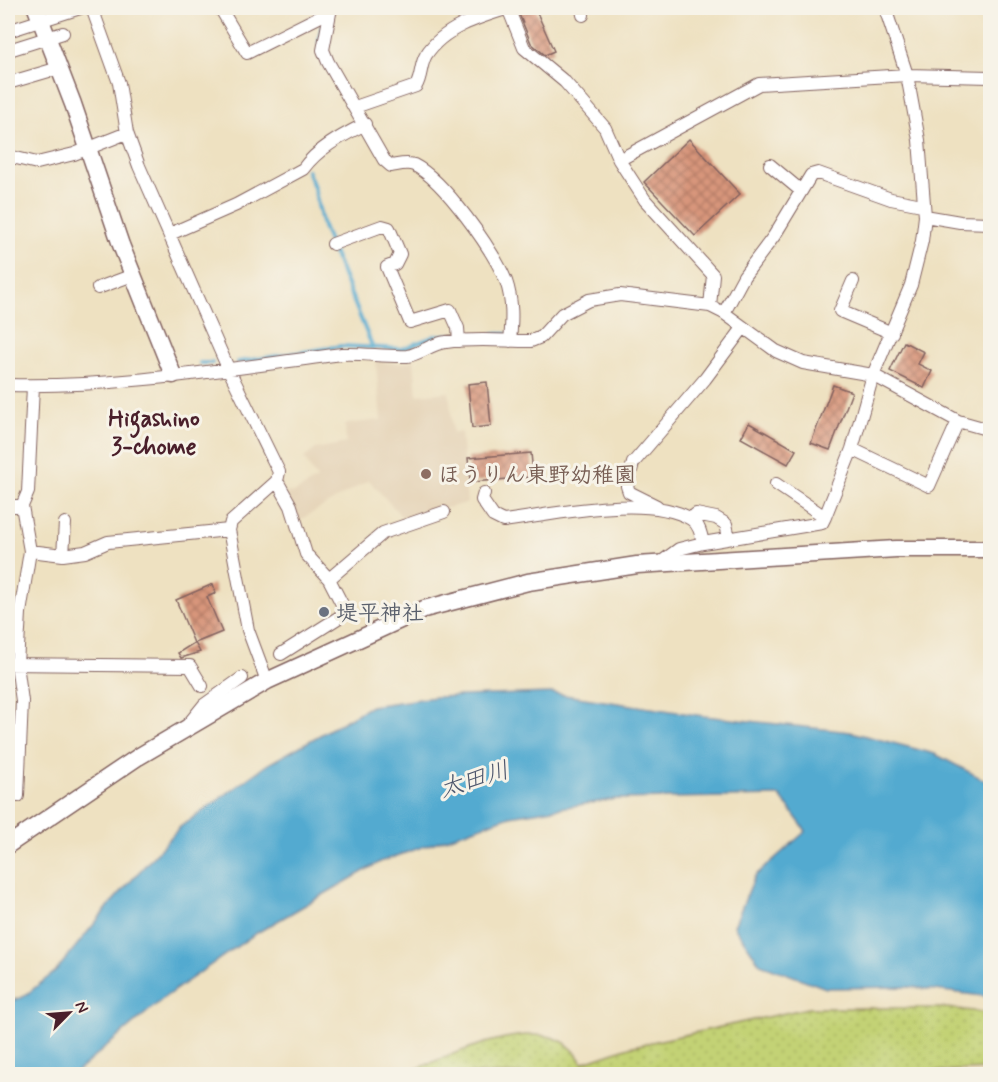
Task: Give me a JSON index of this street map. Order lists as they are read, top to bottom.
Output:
{
  "districts": ["Higashino 3-chome"],
  "water": ["太田川"],
  "places": ["ほうりん東野幼稚園", "堤平神社"],
  "north": "top right"
}
